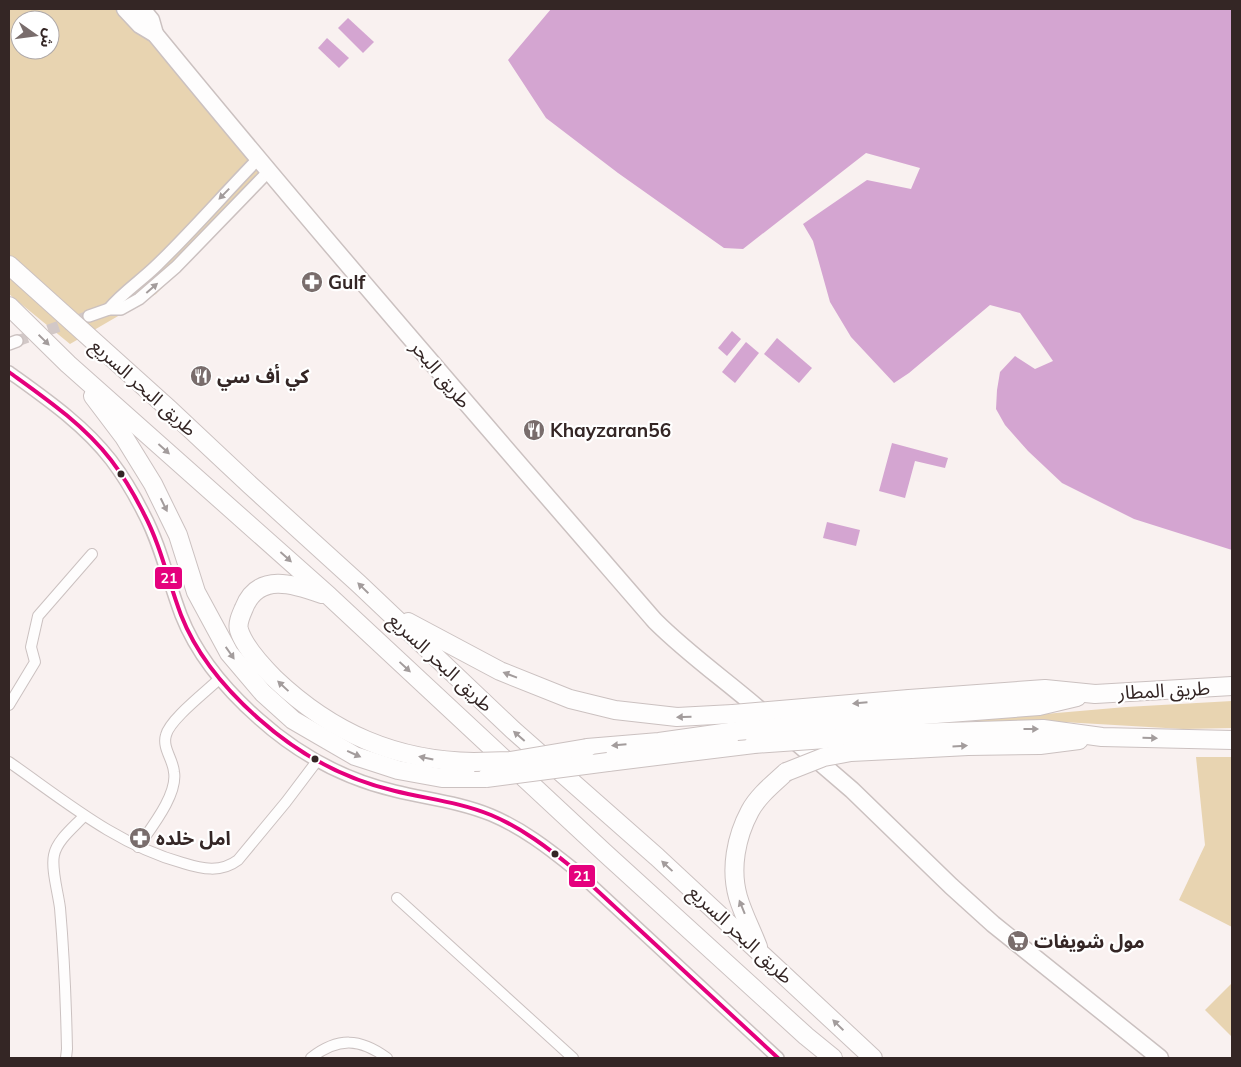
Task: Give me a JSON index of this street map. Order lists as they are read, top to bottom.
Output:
{
  "streets": {
    "highway": ["طريق البحر", "طريق البحر السريع", "طريق المطار"]
  },
  "places": {
    "pharmacy": ["Gulf", "امل خلده"],
    "restaurant": ["كي أف سي", "Khayzaran56"],
    "supermarket": ["مول شويفات"]
  },
  "lines": ["transit line 21"],
  "north": "right"
}
